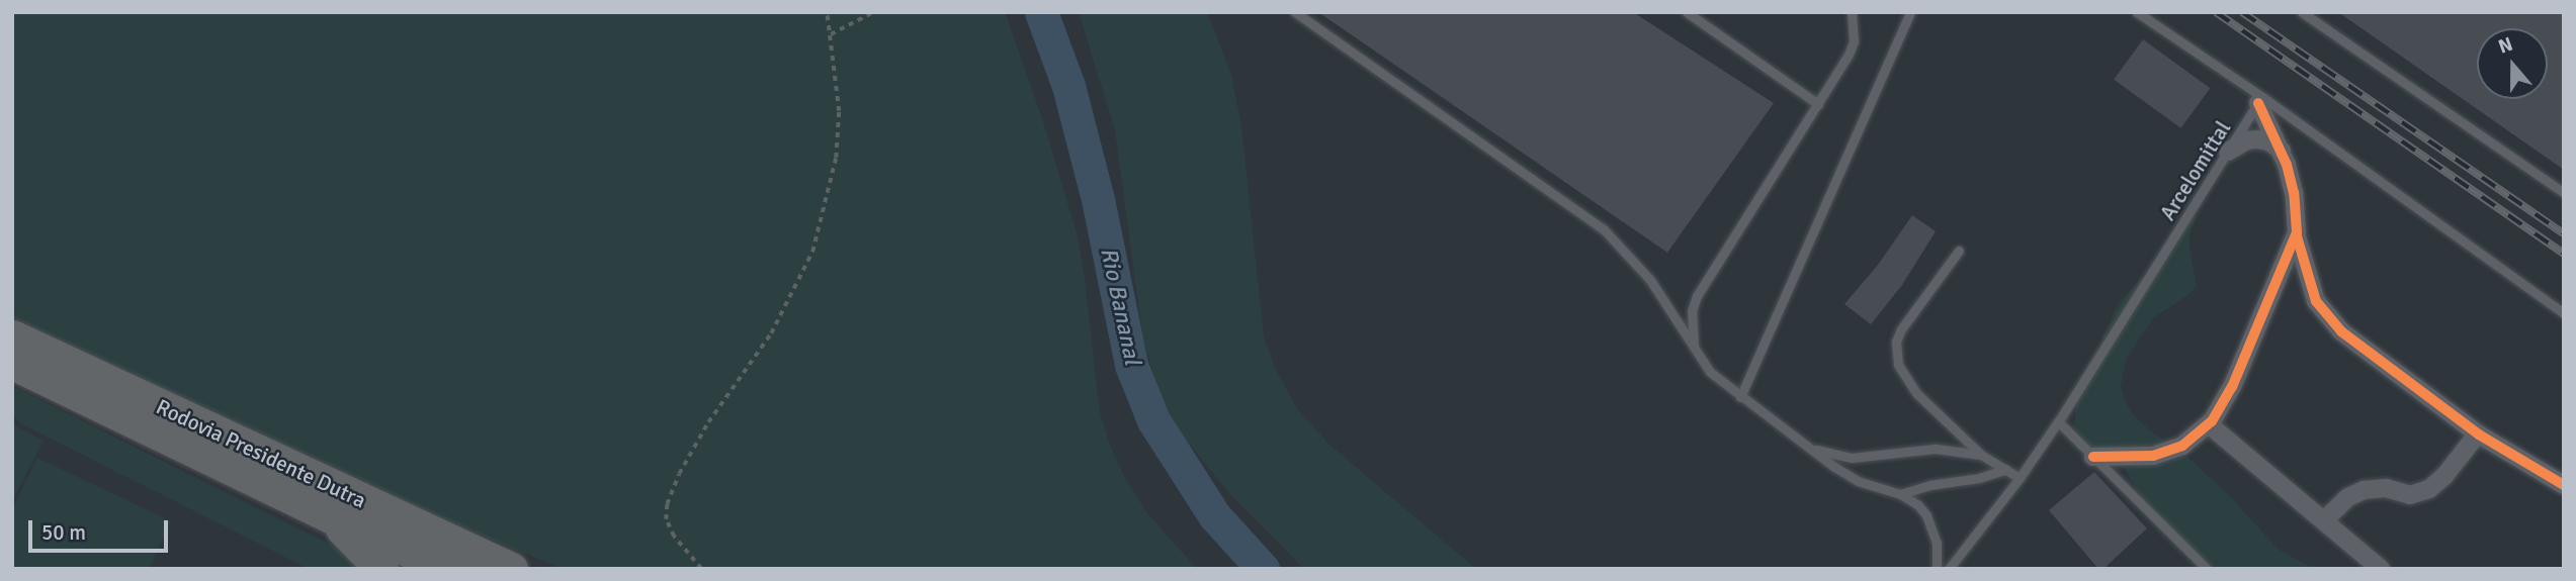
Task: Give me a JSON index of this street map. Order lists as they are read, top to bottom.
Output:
{
  "streets": {
    "highway": ["Rodovia Presidente Dutra"],
    "lane": ["Arcelomittal"]
  },
  "water": ["Rio Bananal"],
  "scale_bar": "50 m",
  "north": "top"
}
